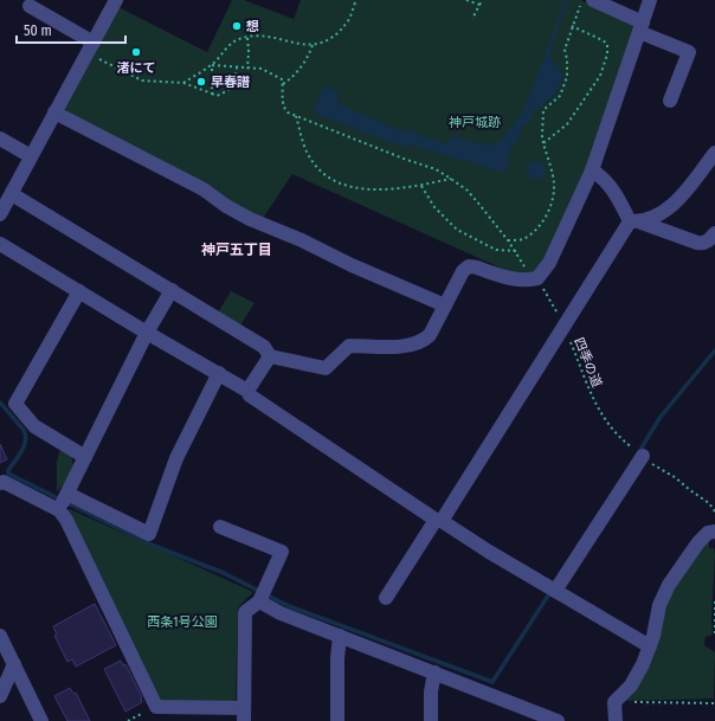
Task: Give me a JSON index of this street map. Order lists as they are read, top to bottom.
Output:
{
  "streets": {
    "path": ["四季の道"]
  },
  "districts": ["神戸五丁目"],
  "parks": ["神戸城跡", "西条1号公園"],
  "places": ["想", "渚にて", "早春譜"],
  "scale_bar": "50 m"
}
